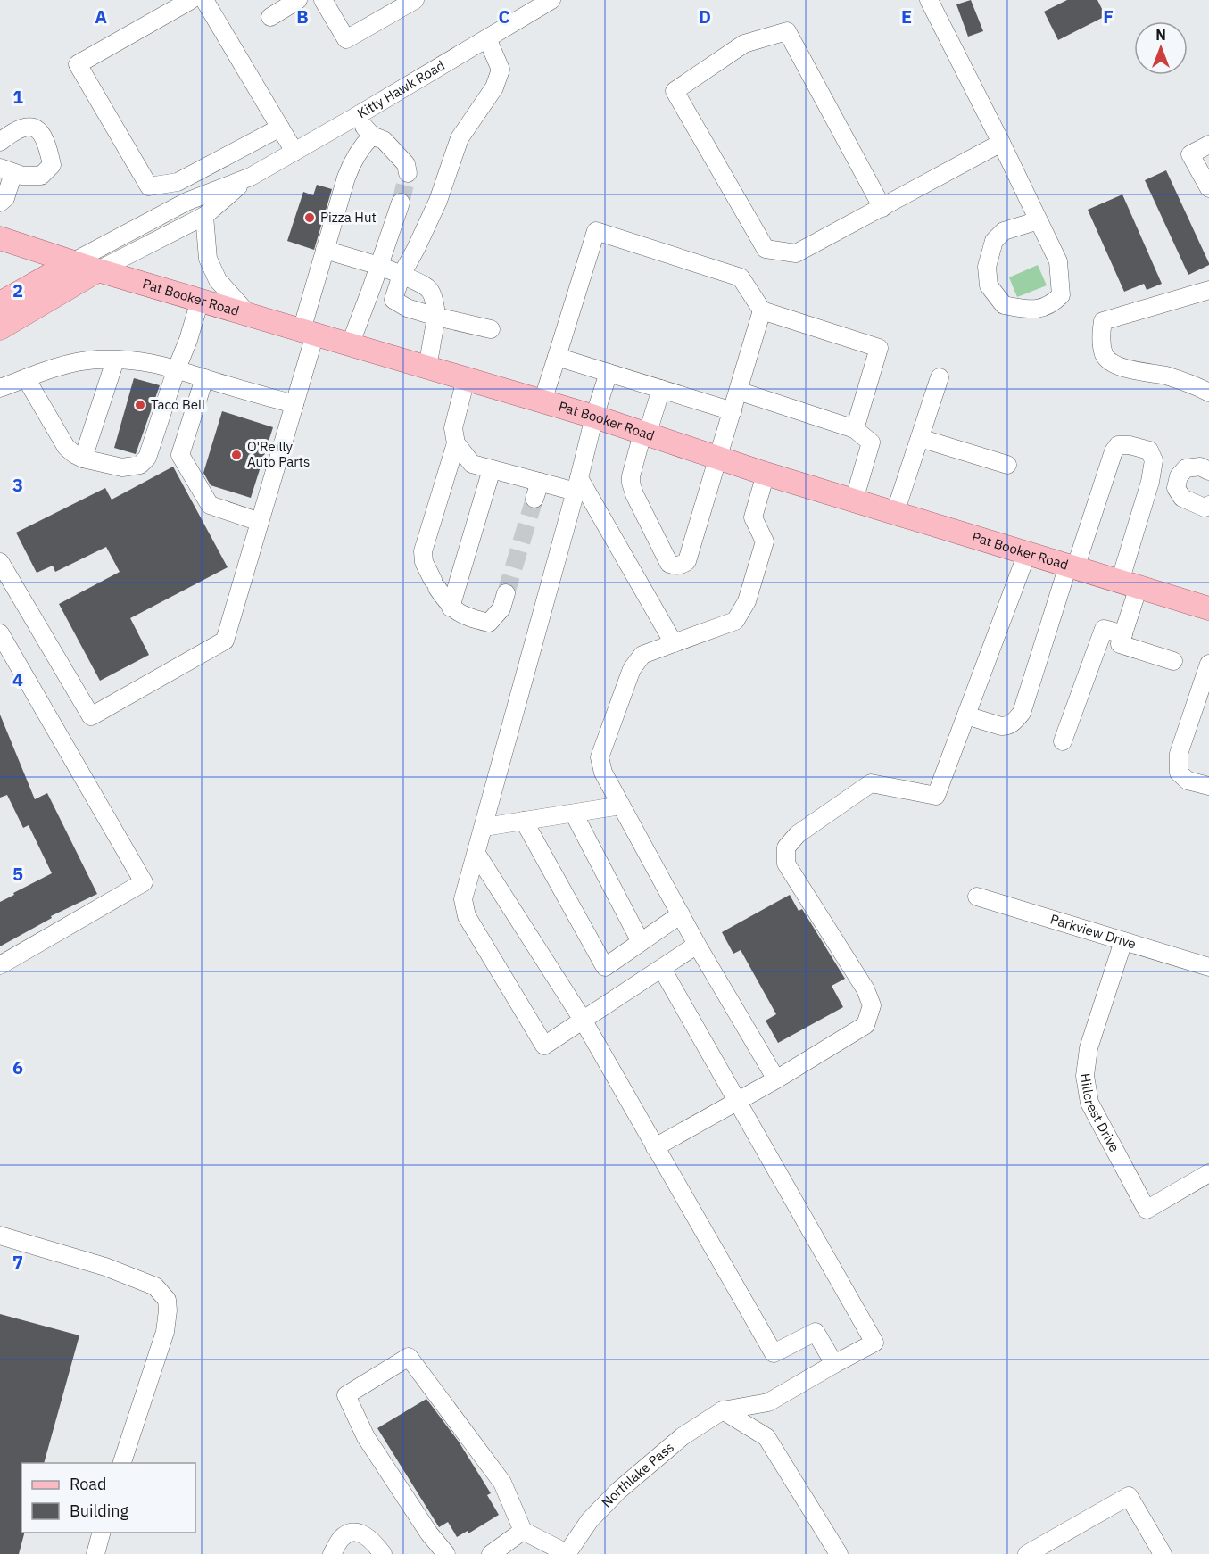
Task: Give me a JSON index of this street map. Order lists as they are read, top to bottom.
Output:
{
  "streets": {
    "main road": ["Kitty Hawk Road", "Pat Booker Road"],
    "street": ["Parkview Drive", "Hillcrest Drive", "Northlake Pass"]
  },
  "crossings": [
    ["Kitty Hawk Road", "Pat Booker Road"],
    ["Parkview Drive", "Hillcrest Drive"]
  ],
  "places": ["Pizza Hut", "Taco Bell", "O'Reilly Auto Parts"],
  "legend": ["Road", "Building"],
  "north": "top",
  "grid": {
    "columns": [
      "A",
      "B",
      "C",
      "D",
      "E",
      "F"
    ],
    "rows": [
      "1",
      "2",
      "3",
      "4",
      "5",
      "6",
      "7"
    ]
  }
}
